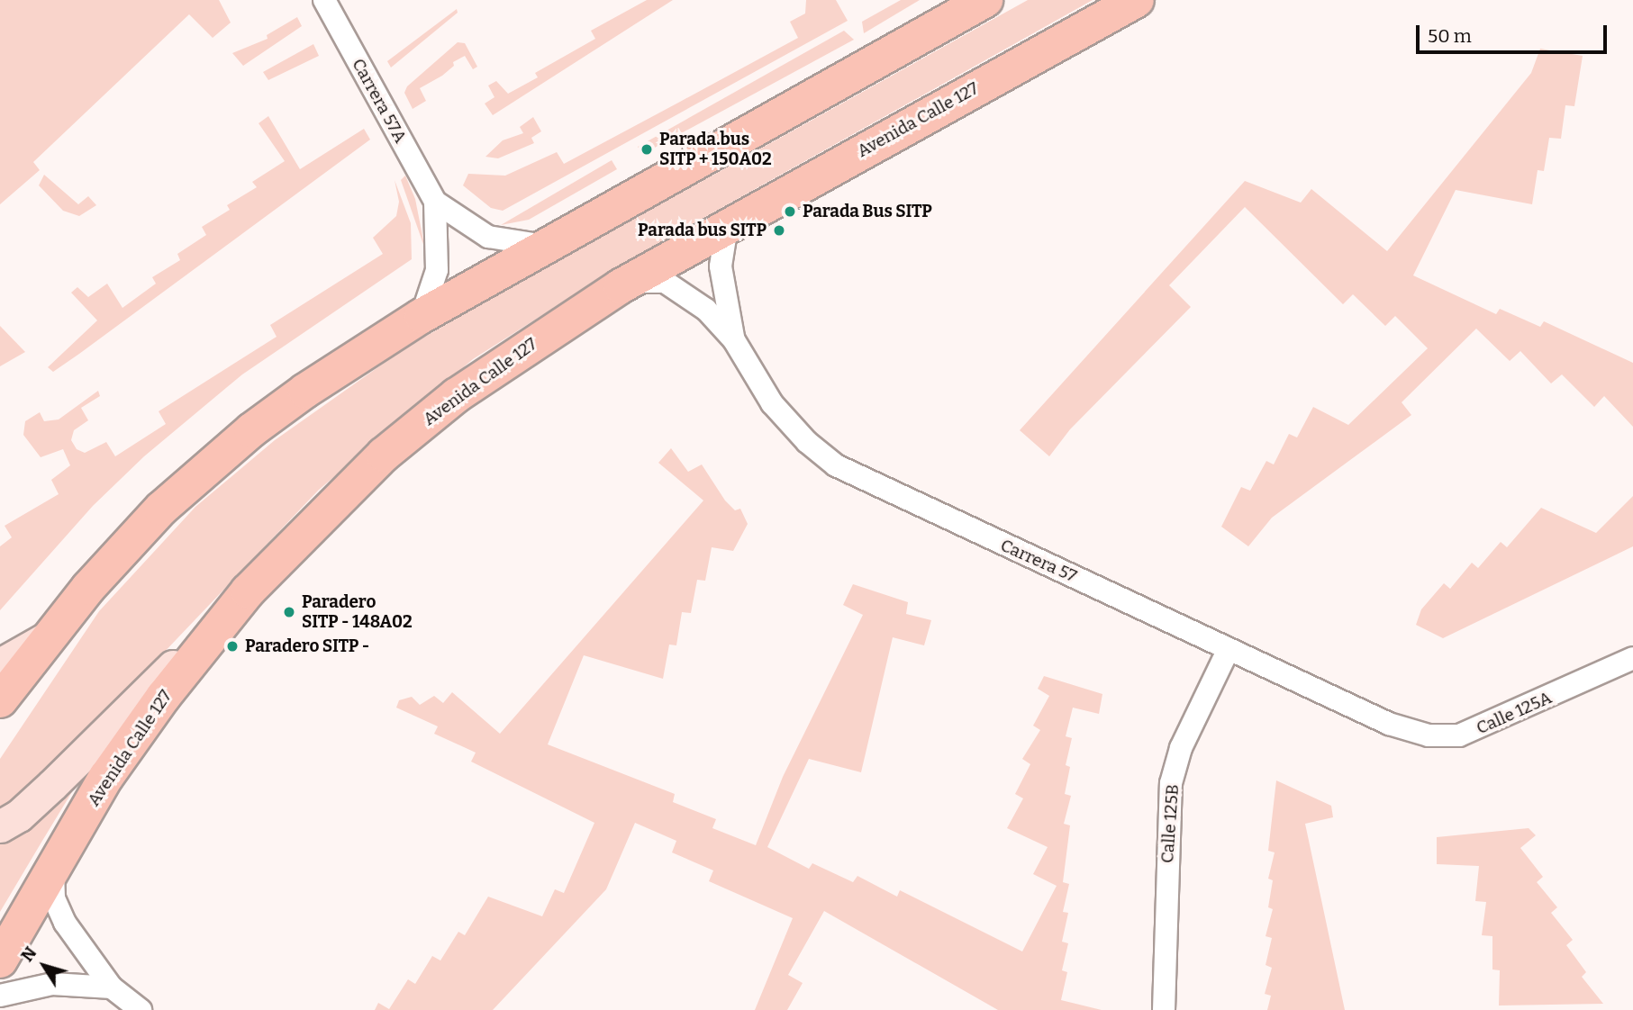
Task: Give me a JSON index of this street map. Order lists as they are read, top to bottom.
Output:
{
  "streets": {
    "main road": ["Avenida Calle 127"],
    "street": [
      "Carrera 57A",
      "Carrera 57",
      "Calle 125A",
      "Calle 125B"
    ]
  },
  "crossings": [
    ["Avenida Calle 127", "Carrera 57"],
    ["Carrera 57", "Calle 125A"],
    ["Carrera 57", "Calle 125B"]
  ],
  "places": [
    "Parada.bus SITP + 150A02",
    "Parada Bus SITP",
    "Parada bus SITP",
    "Paradero SITP - 148A02",
    "Paradero SITP -"
  ],
  "scale_bar": "50 m",
  "north": "top left"
}
